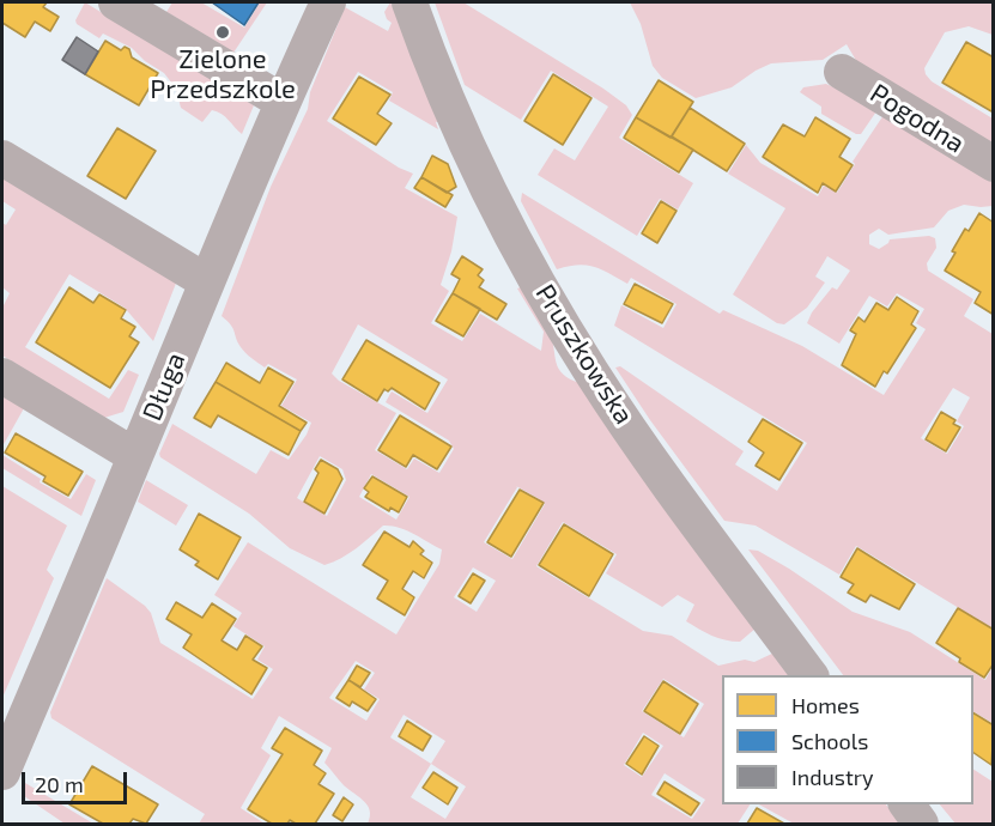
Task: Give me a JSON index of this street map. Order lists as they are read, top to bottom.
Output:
{
  "streets": {
    "street": ["Pogodna", "Pruszkowska", "Długa"]
  },
  "places": ["Zielone Przedszkole"],
  "legend": ["Homes", "Schools", "Industry"],
  "scale_bar": "20 m"
}
